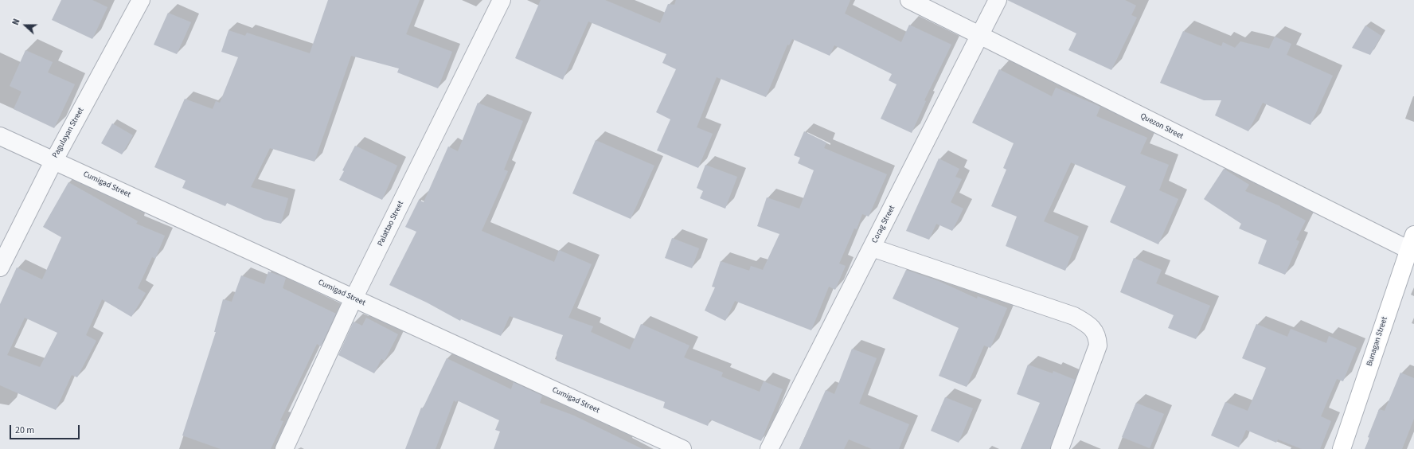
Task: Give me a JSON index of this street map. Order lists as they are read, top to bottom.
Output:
{
  "streets": {
    "main road": ["Bunagan Street"],
    "street": [
      "Quezon Street",
      "Pagulayan Street",
      "Cumigad Street",
      "Palattao Street",
      "Corag Street"
    ]
  },
  "crossings": [
    ["Quezon Street", "Corag Street"],
    ["Quezon Street", "Bunagan Street"],
    ["Pagulayan Street", "Cumigad Street"],
    ["Cumigad Street", "Palattao Street"]
  ],
  "scale_bar": "20 m",
  "north": "left"
}
